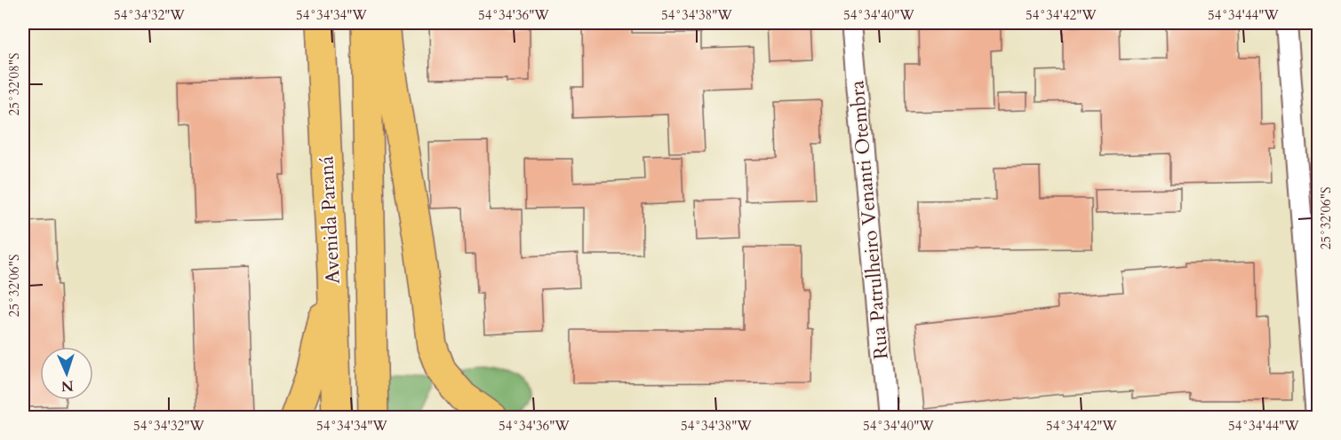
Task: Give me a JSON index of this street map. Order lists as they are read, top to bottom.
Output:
{
  "streets": {
    "main road": ["Avenida Paraná"],
    "street": ["Rua Patrulheiro Venanti Otembra"]
  },
  "north": "bottom",
  "coordinates": [
    "54°34'32\"W",
    "54°34'34\"W",
    "54°34'36\"W",
    "54°34'38\"W",
    "54°34'40\"W",
    "54°34'42\"W",
    "54°34'44\"W",
    "25°32'08\"S",
    "25°32'06\"S"
  ]
}
